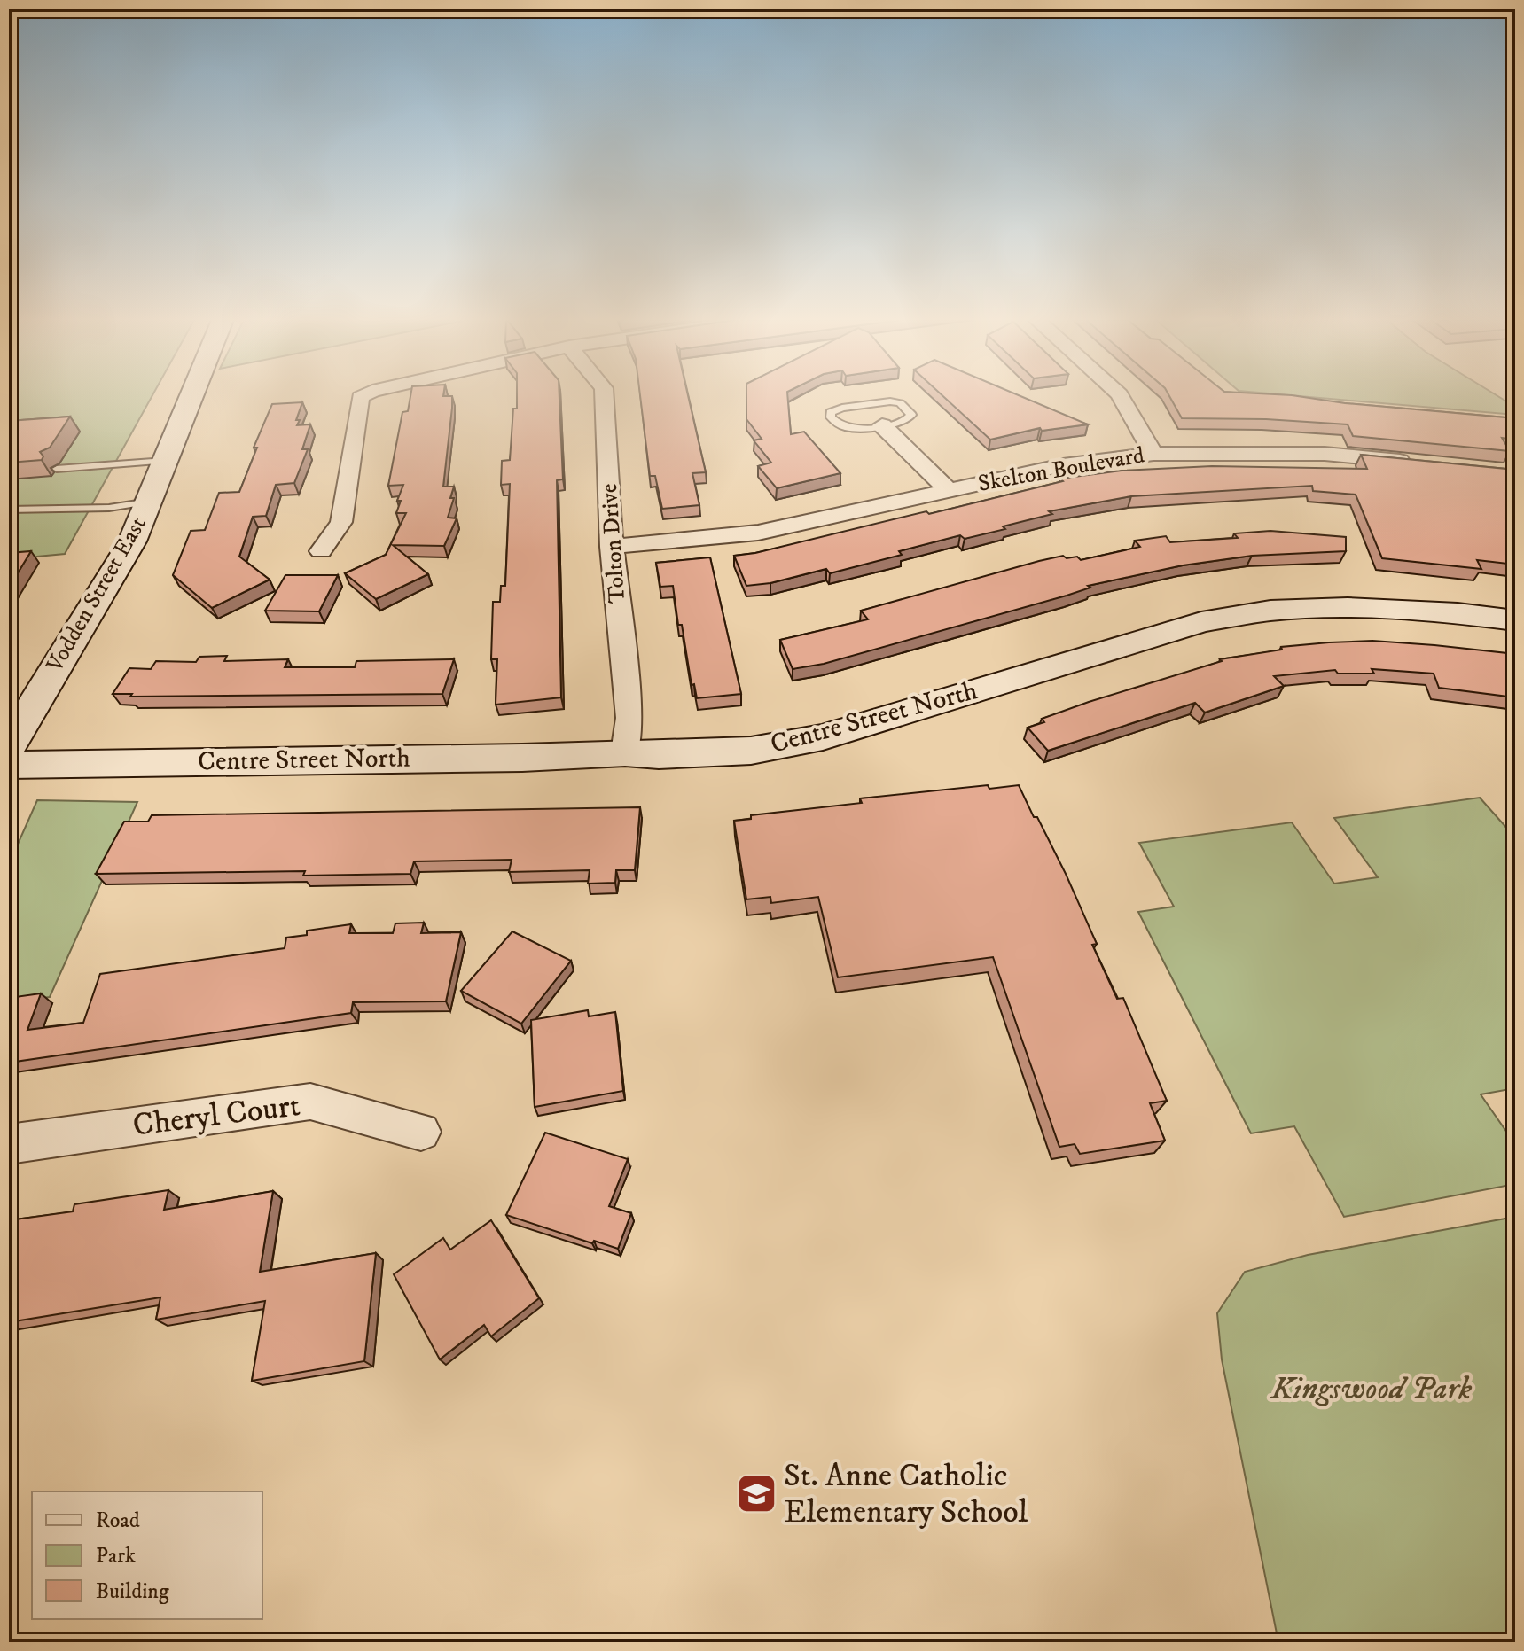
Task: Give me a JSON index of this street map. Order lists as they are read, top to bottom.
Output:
{
  "streets": {
    "street": [
      "Skelton Boulevard",
      "Tolton Drive",
      "Vodden Street East",
      "Centre Street North",
      "Cheryl Court"
    ]
  },
  "crossings": [
    ["Skelton Boulevard", "Tolton Drive"],
    ["Tolton Drive", "Centre Street North"]
  ],
  "parks": ["Kingswood Park"],
  "places": {
    "school or university": ["St. Anne Catholic Elementary School"]
  },
  "legend": ["Road", "Park", "Building"]
}
